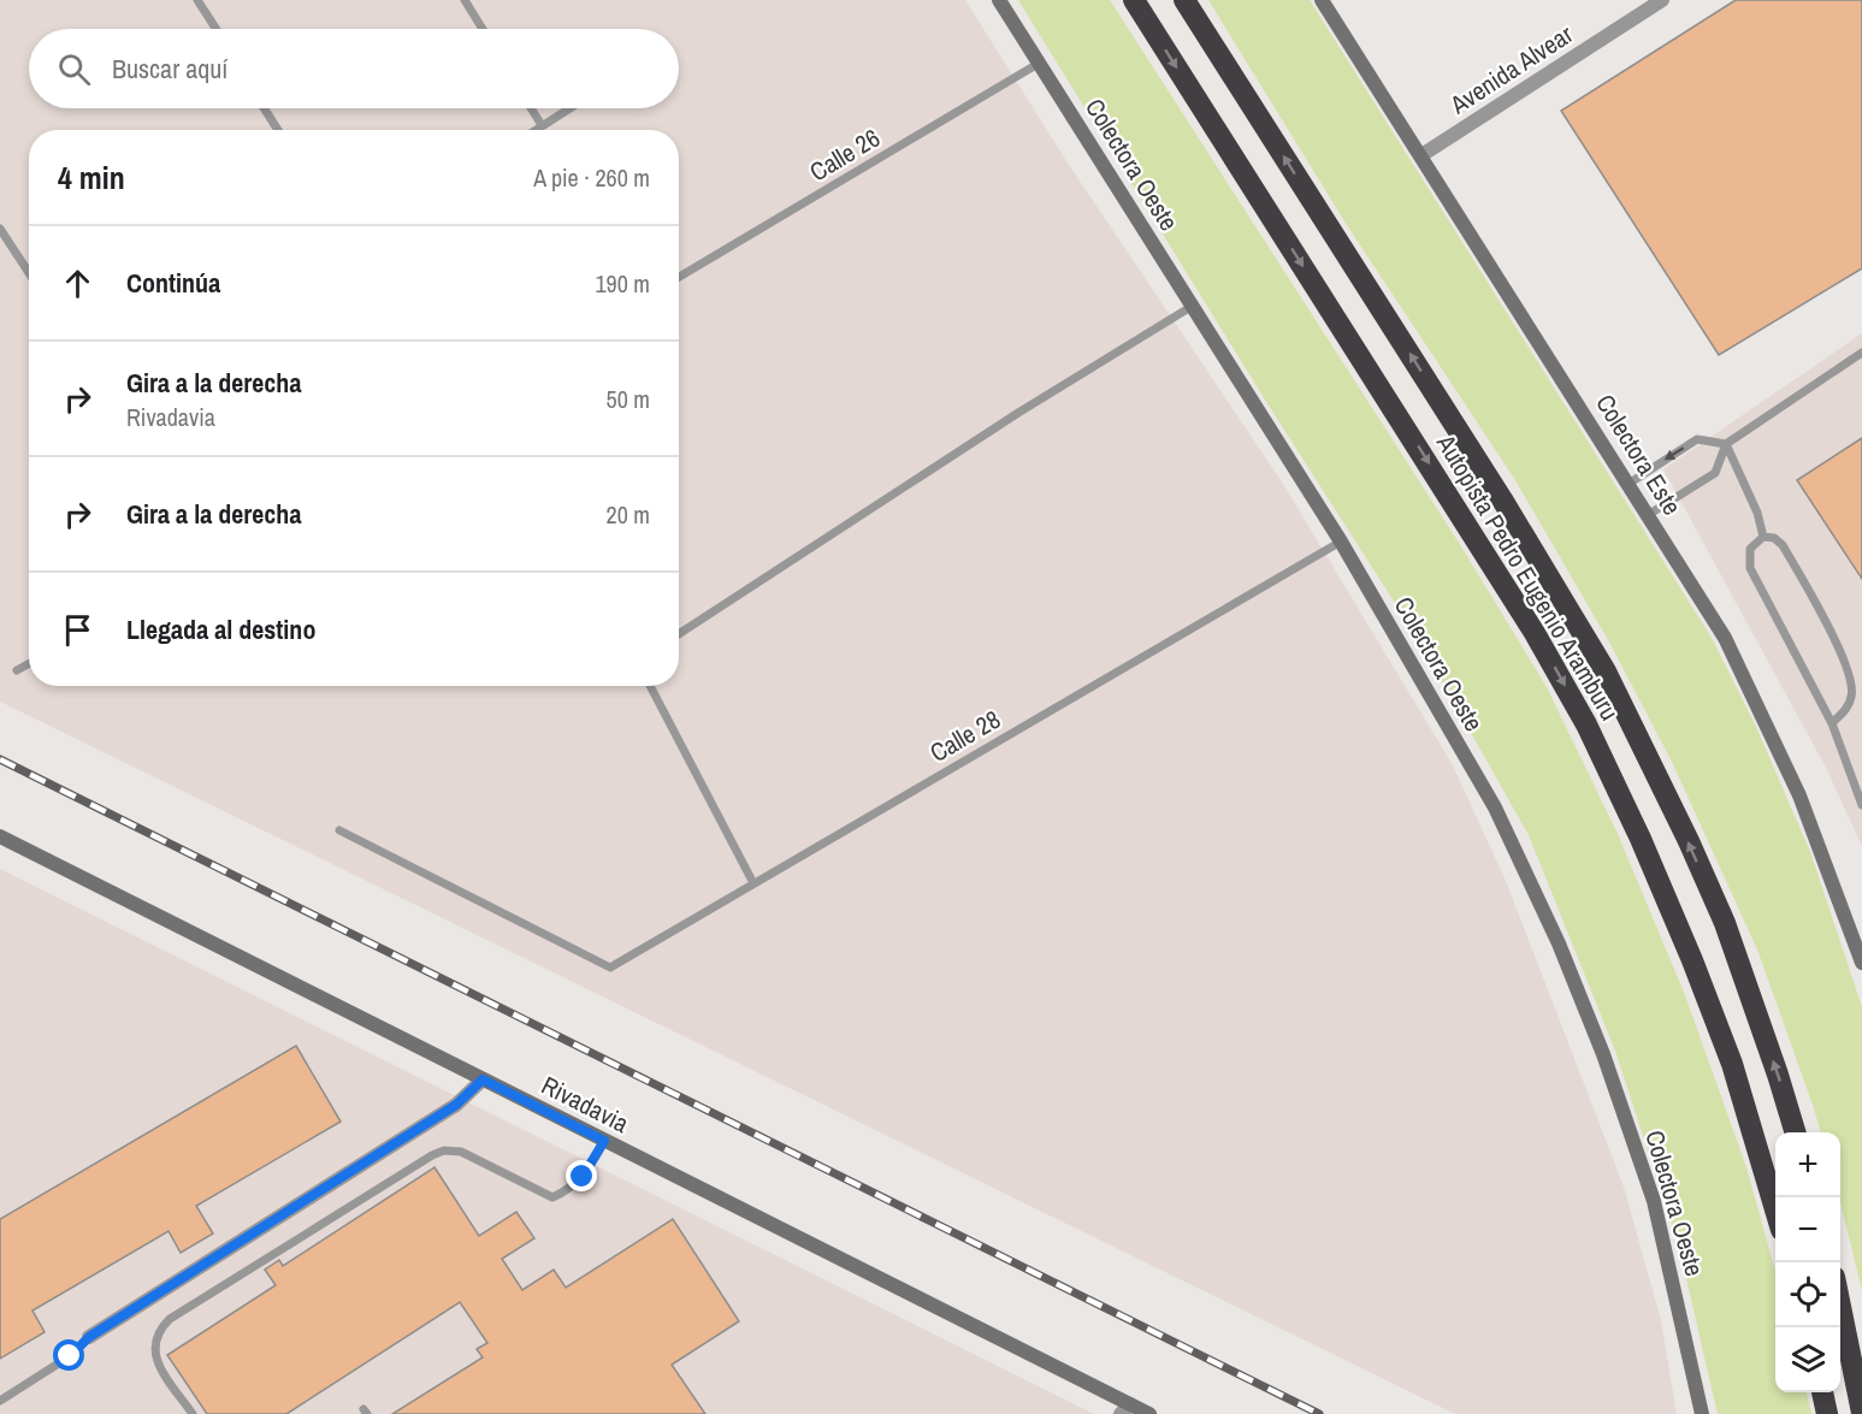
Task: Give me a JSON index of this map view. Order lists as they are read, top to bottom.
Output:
{
  "streets": {
    "highway": ["Autopista Pedro Eugenio Aramburu"],
    "street": [
      "Avenida Alvear",
      "Colectora Oeste",
      "Colectora Este",
      "Rivadavia"
    ],
    "lane": ["Calle 26", "Calle 28"]
  },
  "crossings": [
    ["Avenida Alvear", "Colectora Este"],
    ["Calle 26", "Colectora Oeste"],
    ["Colectora Oeste", "Calle 28"]
  ],
  "page": {
    "search": "Buscar aquí",
    "heading": ["4 min", "A pie · 260 m"],
    "list": [
      ["Continúa", "190 m"],
      ["Gira a la derecha", "Rivadavia", "50 m"],
      ["Gira a la derecha", "20 m"],
      "Llegada al destino"
    ],
    "map_buttons": ["+", "−"]
  }
}
